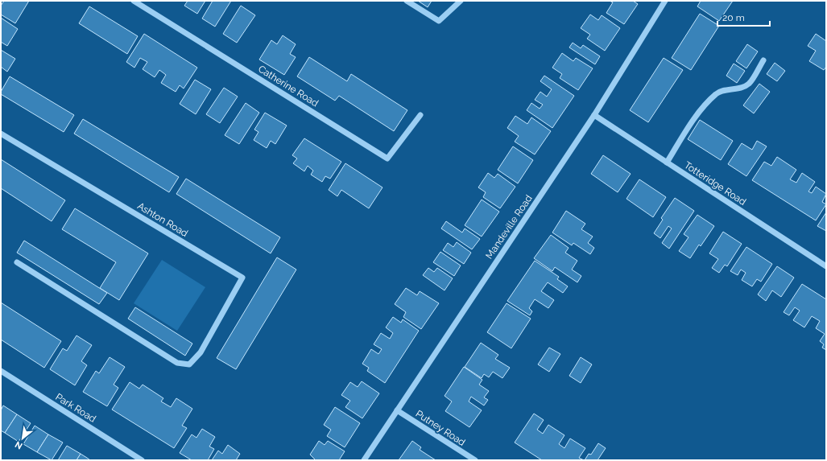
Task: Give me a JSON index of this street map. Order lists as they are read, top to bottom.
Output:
{
  "streets": {
    "street": [
      "Catherine Road",
      "Totteridge Road",
      "Ashton Road",
      "Mandeville Road",
      "Park Road",
      "Putney Road"
    ]
  },
  "crossings": [
    ["Totteridge Road", "Mandeville Road"],
    ["Mandeville Road", "Putney Road"]
  ],
  "scale_bar": "20 m",
  "north": "bottom left"
}
